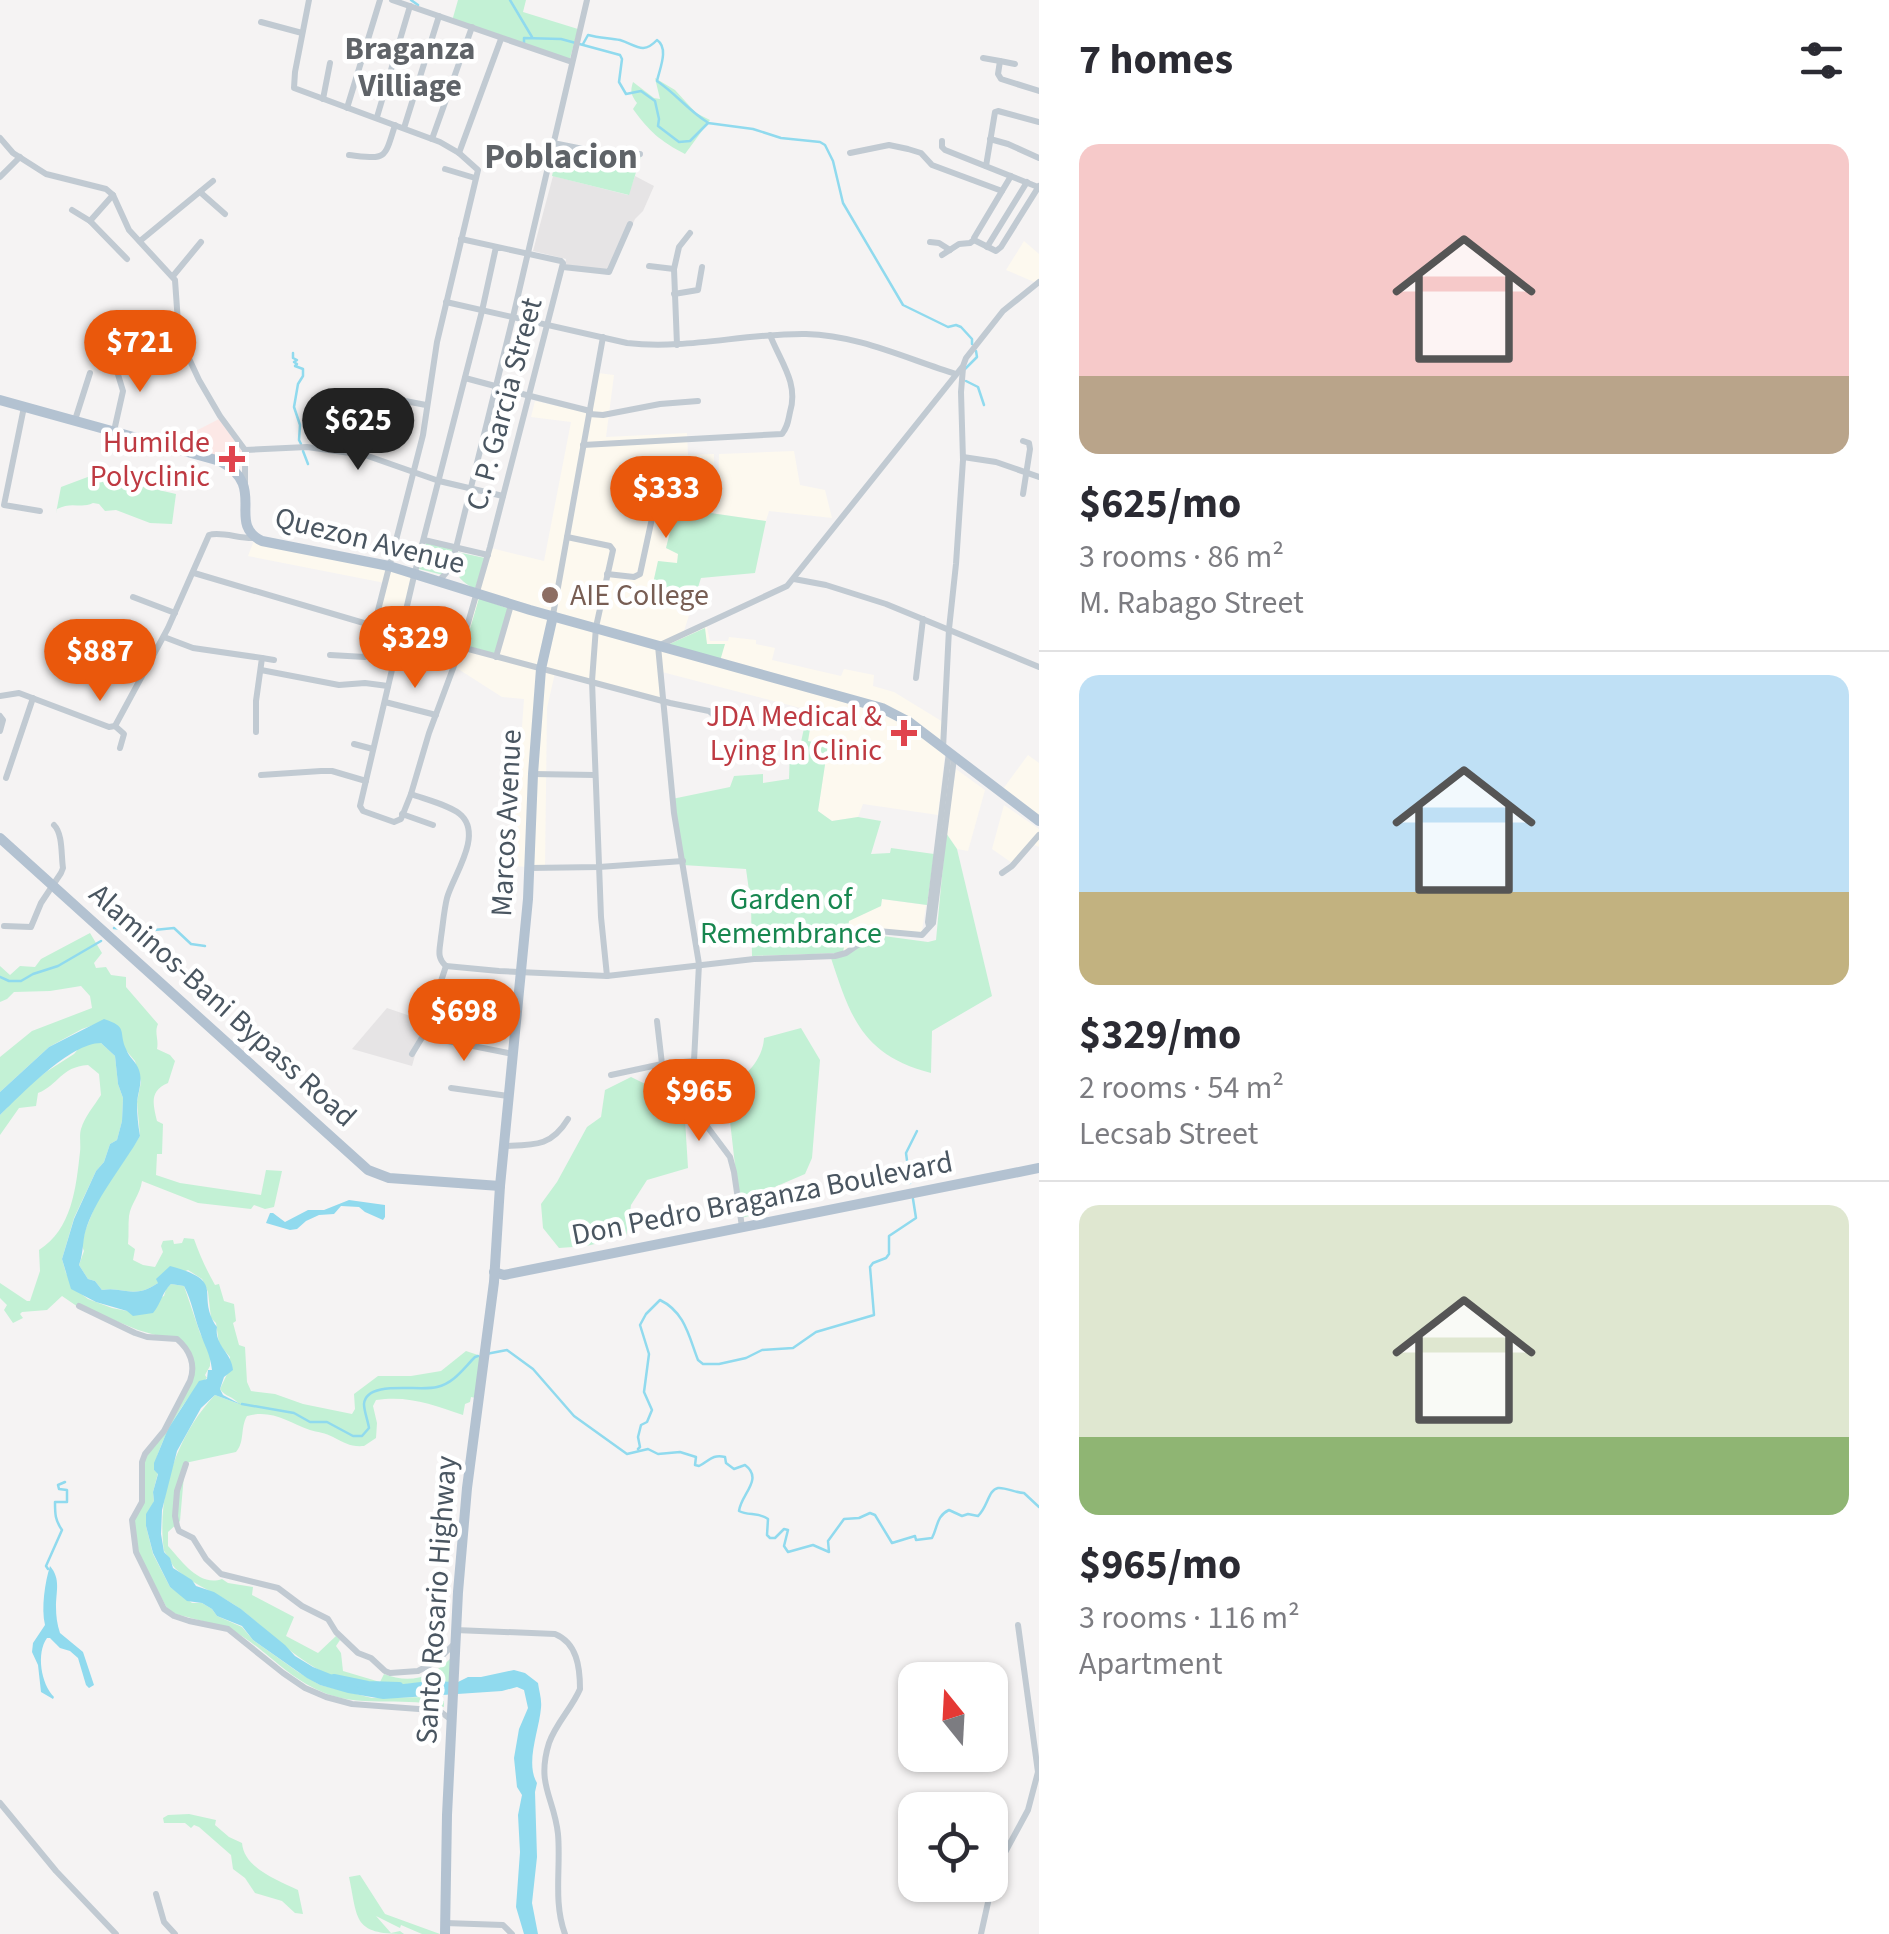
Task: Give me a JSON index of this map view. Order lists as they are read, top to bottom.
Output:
{
  "streets": {
    "main road": [
      "Quezon Avenue",
      "Marcos Avenue",
      "Alaminos-Bani Bypass Road",
      "Don Pedro Braganza Boulevard",
      "Santo Rosario Highway"
    ],
    "street": ["C. P. Garcia Street"]
  },
  "crossings": [
    ["C. P. Garcia Street", "Quezon Avenue"],
    ["Quezon Avenue", "Marcos Avenue"],
    ["Marcos Avenue", "Alaminos-Bani Bypass Road"],
    ["Marcos Avenue", "Don Pedro Braganza Boulevard"],
    ["Marcos Avenue", "Santo Rosario Highway"],
    ["Don Pedro Braganza Boulevard", "Santo Rosario Highway"]
  ],
  "districts": ["Braganza Villiage", "Poblacion"],
  "parks": ["Garden of Remembrance"],
  "places": {
    "health": ["Humilde Polyclinic", "JDA Medical & Lying In Clinic"],
    "other": ["AIE College"]
  },
  "north": "top",
  "page": {
    "heading": "7 homes",
    "list": [
      {
        "name": "$625/mo",
        "note": "3 rooms · 86 m² · M. Rabago Street"
      },
      {
        "name": "$329/mo",
        "note": "2 rooms · 54 m² · Lecsab Street"
      },
      {
        "name": "$965/mo",
        "note": "3 rooms · 116 m² · Apartment"
      }
    ],
    "price": [
      "$721",
      "$625",
      "$333",
      "$329",
      "$887",
      "$698",
      "$965"
    ]
  }
}
